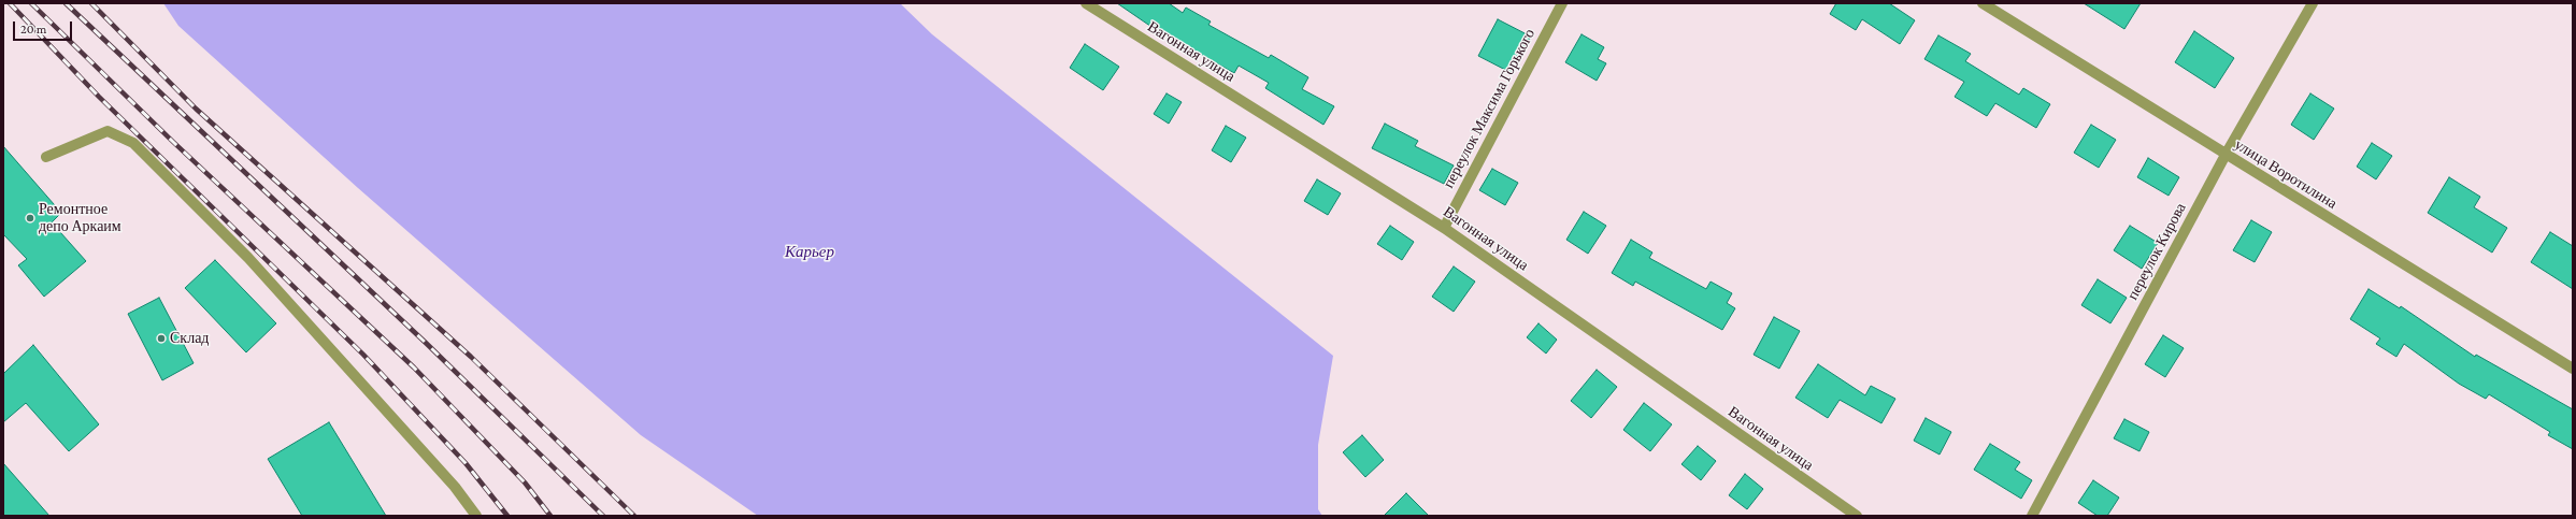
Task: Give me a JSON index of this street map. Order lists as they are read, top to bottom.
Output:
{
  "streets": {
    "street": [
      "Вагонная улица",
      "переулок Максима Горького",
      "улица Воротилина",
      "переулок Кирова"
    ]
  },
  "crossings": [
    ["Вагонная улица", "переулок Максима Горького"],
    ["улица Воротилина", "переулок Кирова"]
  ],
  "water": ["Карьер"],
  "places": ["Ремонтное депо Аркаим", "Склад"],
  "scale_bar": "20 m"
}
